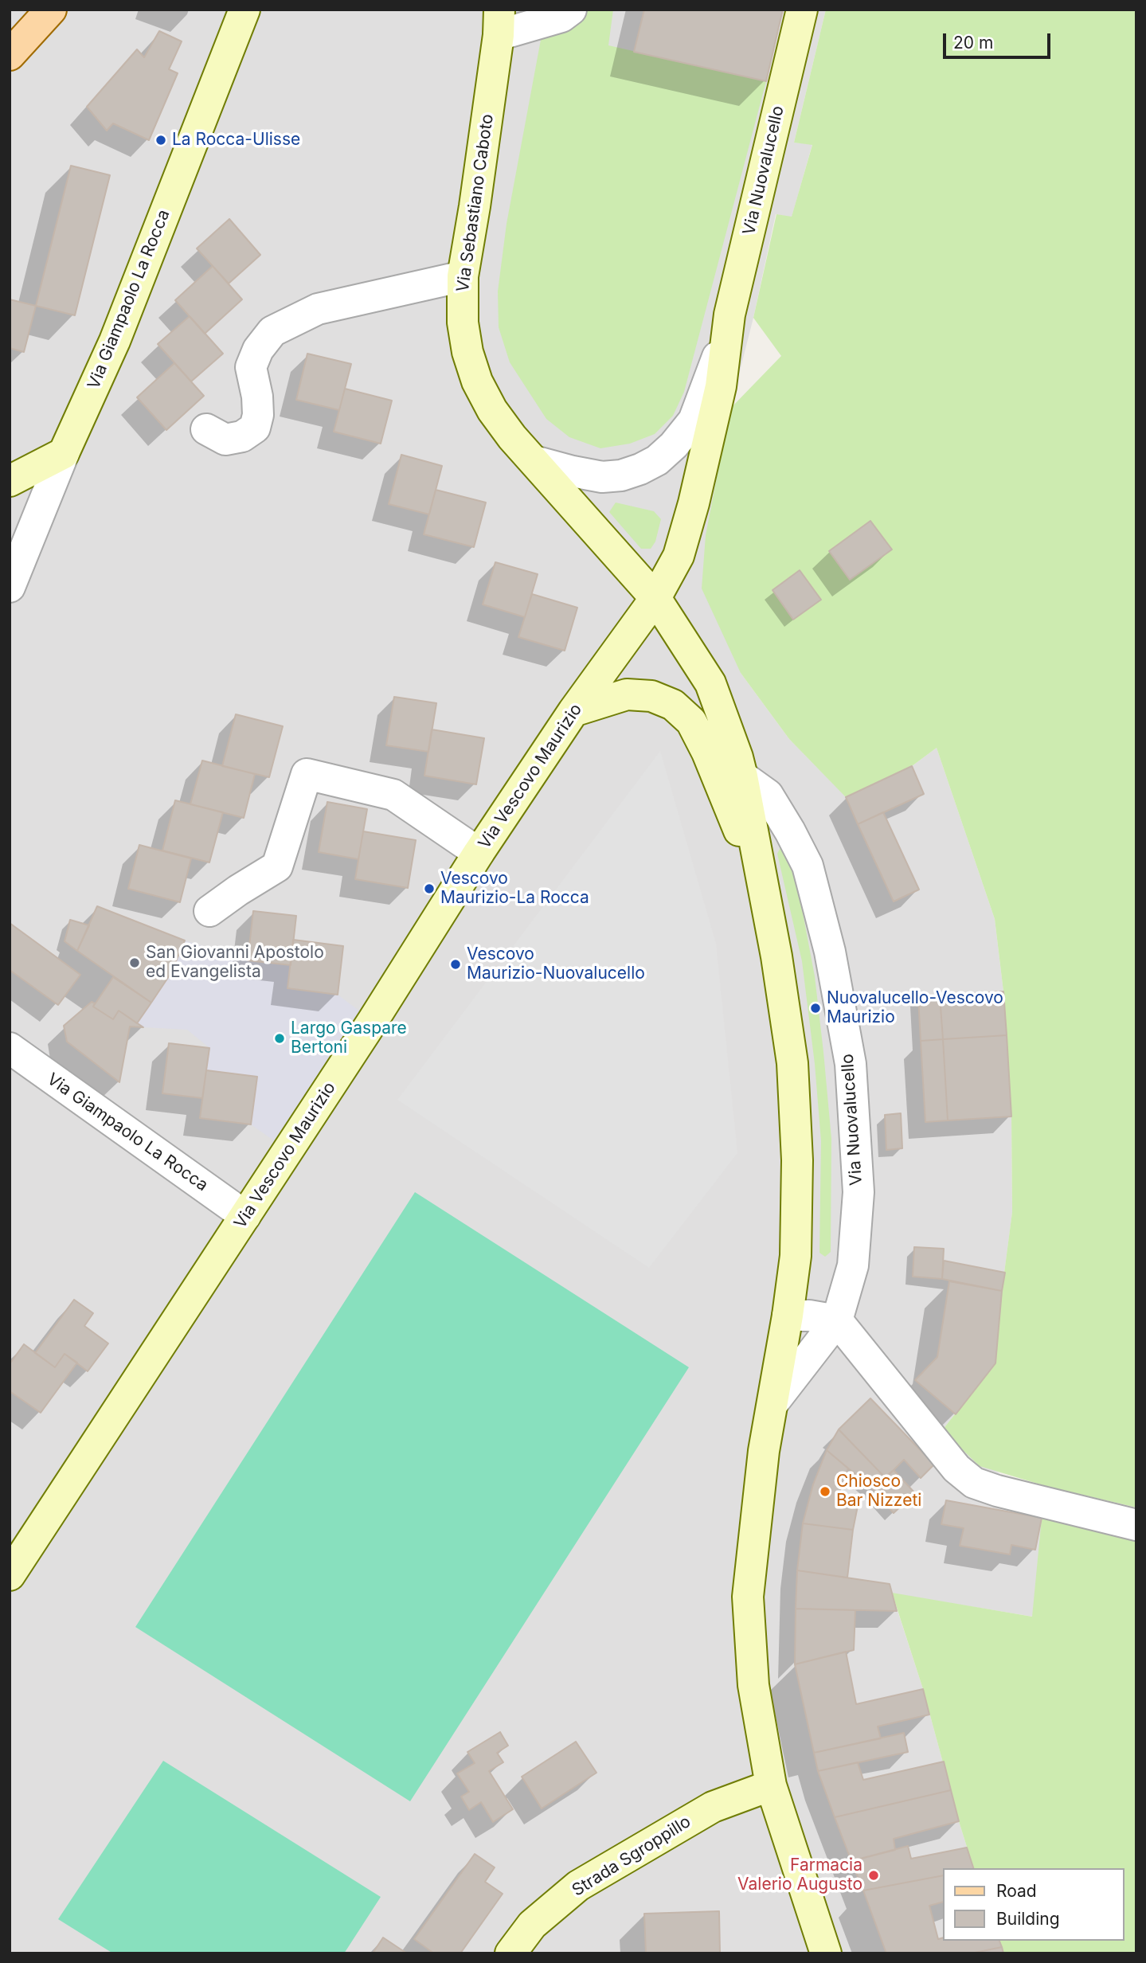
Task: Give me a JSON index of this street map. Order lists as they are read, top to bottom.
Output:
{
  "streets": {
    "main road": [
      "Via Nuovalucello",
      "Via Sebastiano Caboto",
      "Via Giampaolo La Rocca",
      "Via Vescovo Maurizio",
      "Strada Sgroppillo"
    ]
  },
  "crossings": [
    ["Via Nuovalucello", "Via Sebastiano Caboto"],
    ["Via Nuovalucello", "Via Vescovo Maurizio"],
    ["Via Sebastiano Caboto", "Via Vescovo Maurizio"],
    ["Via Giampaolo La Rocca", "Via Vescovo Maurizio"]
  ],
  "places": [
    "La Rocca-Ulisse",
    "Vescovo Maurizio-La Rocca",
    "San Giovanni Apostolo ed Evangelista",
    "Vescovo Maurizio-Nuovalucello",
    "Nuovalucello-Vescovo Maurizio",
    "Largo Gaspare Bertoni",
    "Chiosco Bar Nizzeti",
    "Farmacia Valerio Augusto"
  ],
  "legend": ["Road", "Building"],
  "scale_bar": "20 m"
}
